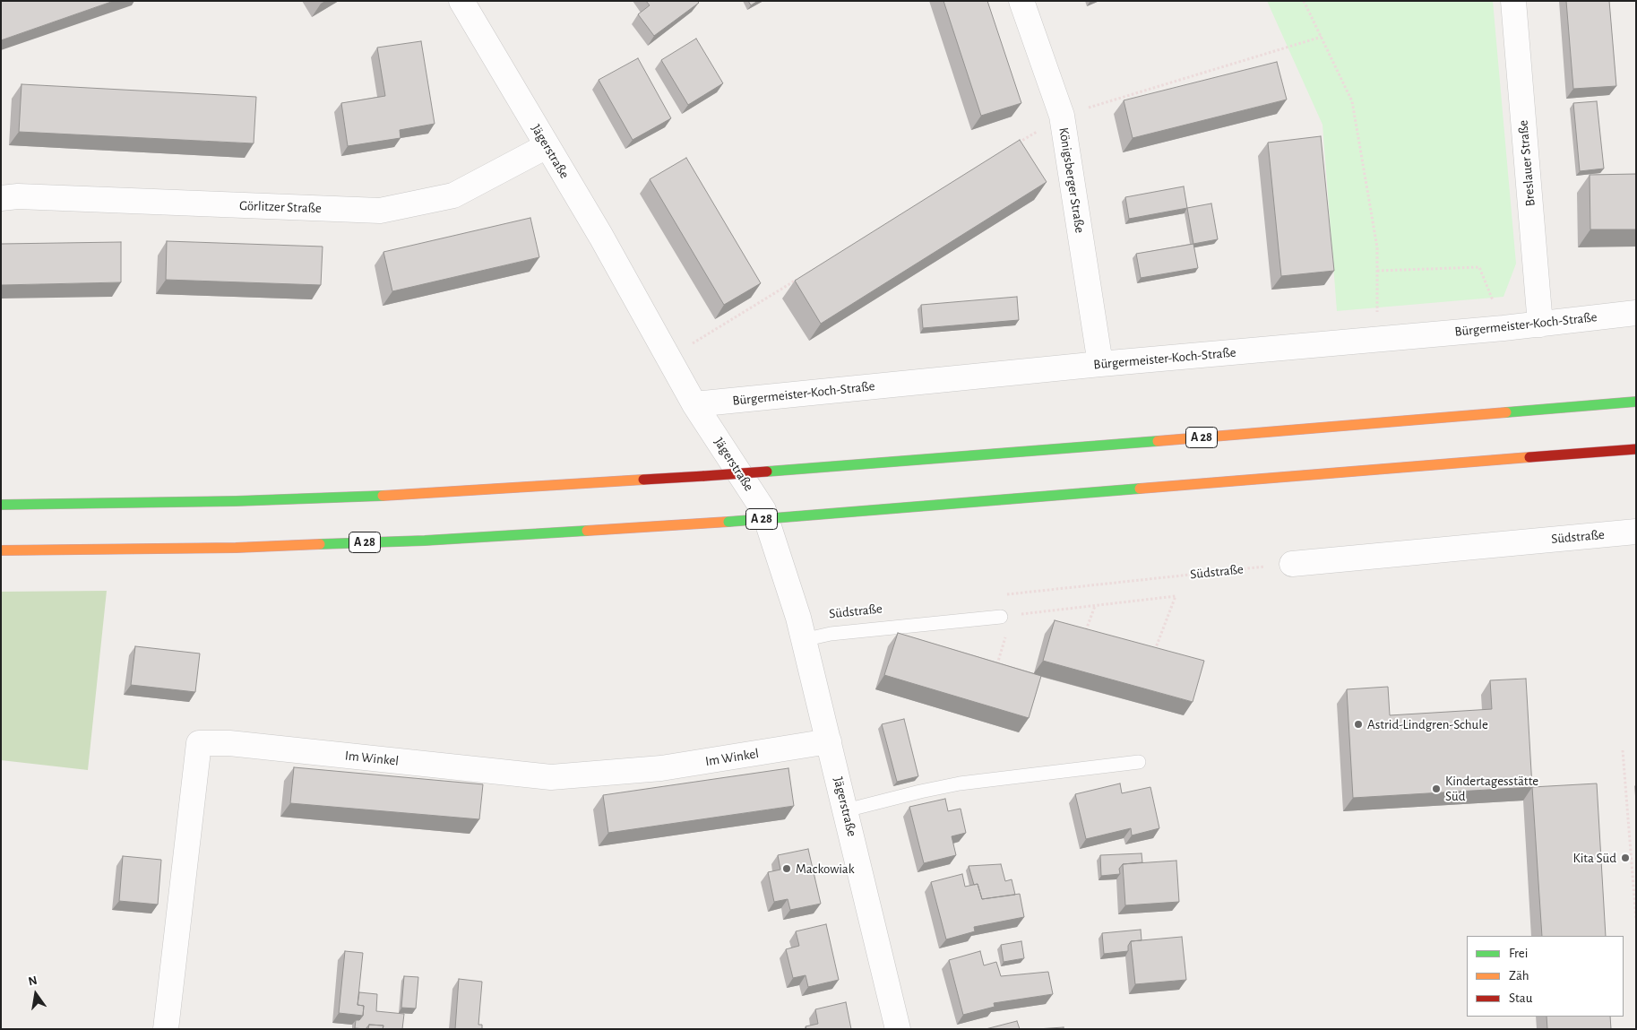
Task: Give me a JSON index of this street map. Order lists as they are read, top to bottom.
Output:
{
  "streets": {
    "highway": ["A 28"],
    "street": [
      "Jägerstraße",
      "Breslauer Straße",
      "Königsberger Straße",
      "Görlitzer Straße",
      "Bürgermeister-Koch-Straße",
      "Südstraße",
      "Im Winkel"
    ]
  },
  "crossings": [
    ["Jägerstraße", "Görlitzer Straße"],
    ["Jägerstraße", "Bürgermeister-Koch-Straße"],
    ["Jägerstraße", "Im Winkel"],
    ["Breslauer Straße", "Bürgermeister-Koch-Straße"],
    ["Königsberger Straße", "Bürgermeister-Koch-Straße"]
  ],
  "places": [
    "Astrid-Lindgren-Schule",
    "Kindertagesstätte Süd",
    "Kita Süd",
    "Mackowiak"
  ],
  "legend": ["Frei", "Zäh", "Stau"],
  "north": "top"
}
